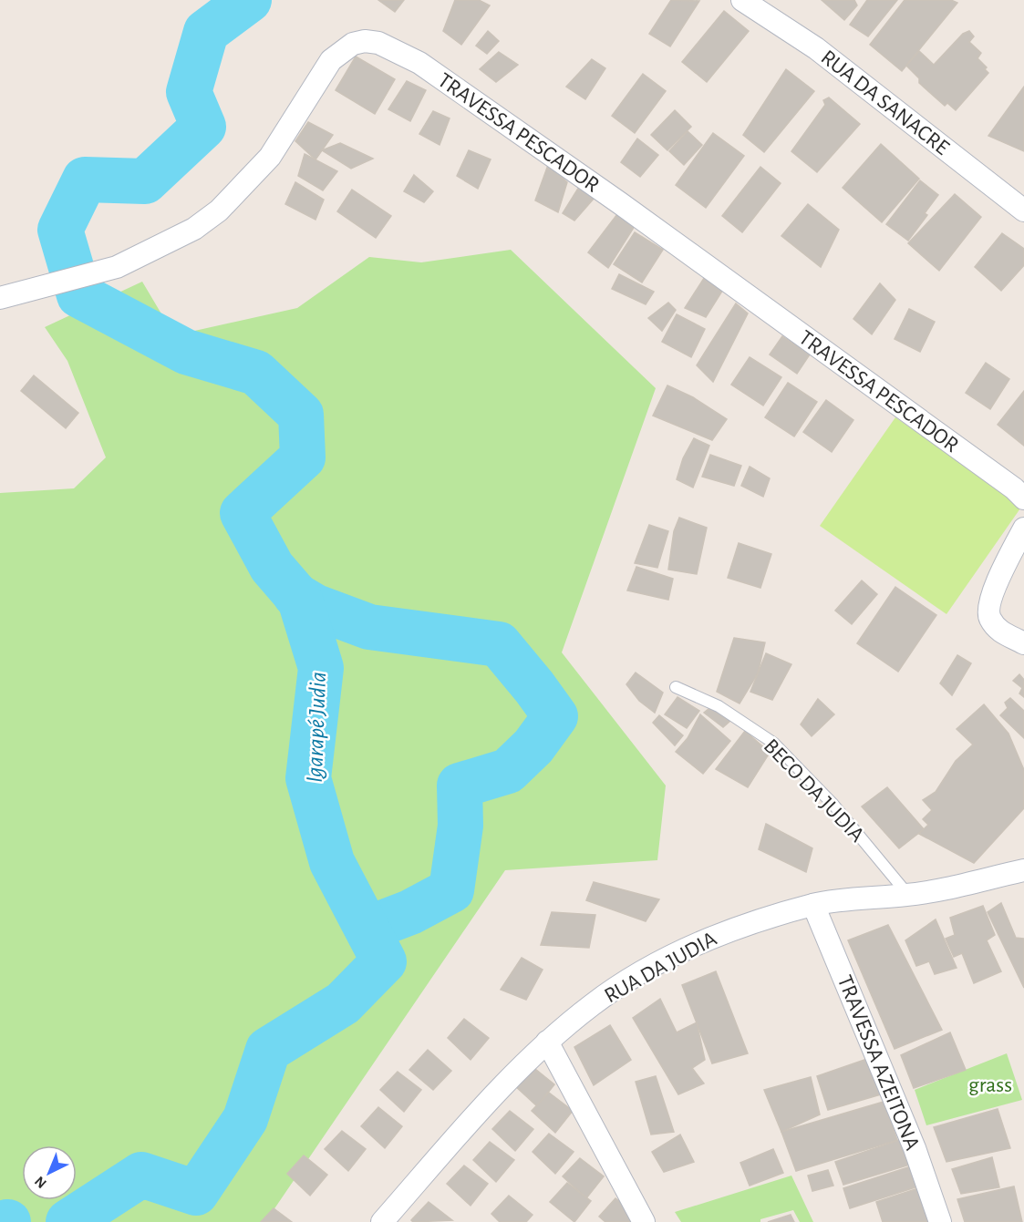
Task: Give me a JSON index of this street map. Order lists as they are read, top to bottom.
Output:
{
  "streets": {
    "street": [
      "RUA DA SANACRE",
      "TRAVESSA PESCADOR",
      "RUA DA JUDIA",
      "TRAVESSA AZEITONA"
    ],
    "lane": ["BECO DA JUDIA"]
  },
  "crossings": [
    ["BECO DA JUDIA", "RUA DA JUDIA"],
    ["RUA DA JUDIA", "TRAVESSA AZEITONA"]
  ],
  "water": ["Igarapé Judia"],
  "parks": ["grass"],
  "north": "bottom left"
}
